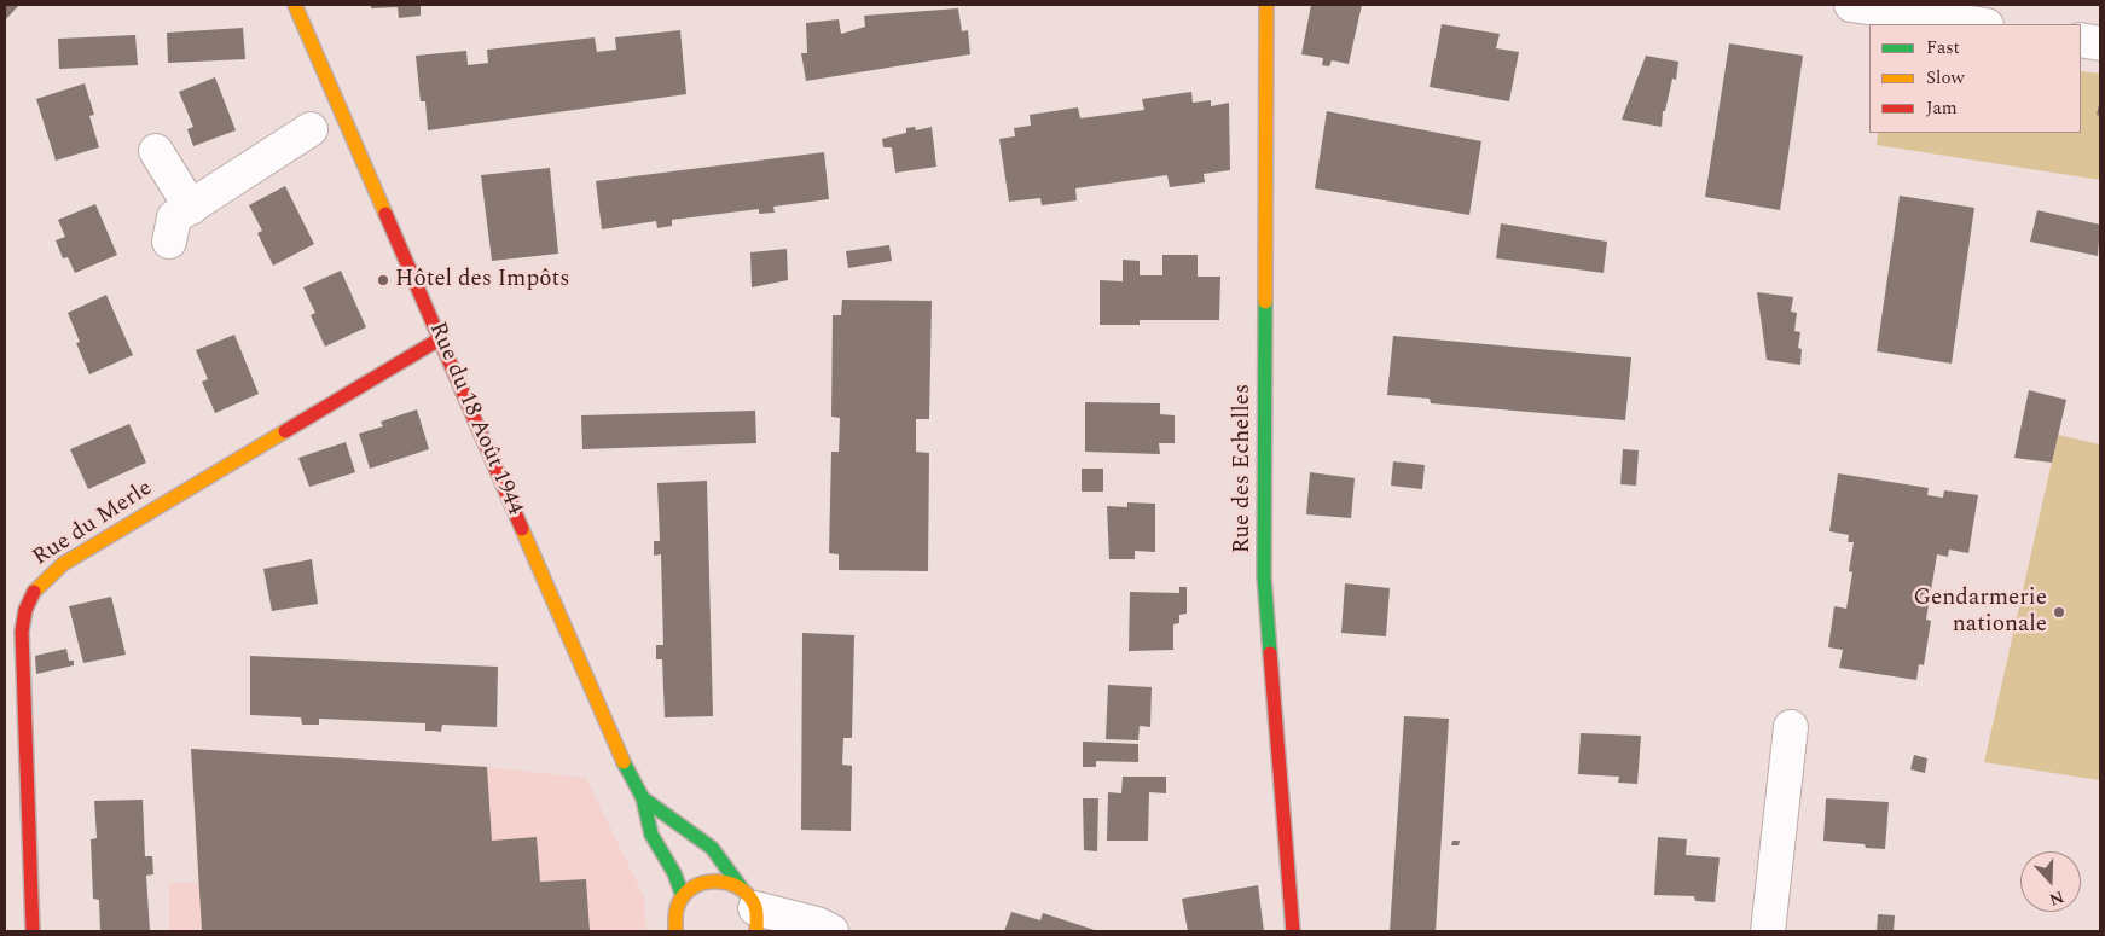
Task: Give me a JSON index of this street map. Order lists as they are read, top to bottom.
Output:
{
  "streets": {
    "street": ["Rue du 18 Août 1944", "Rue des Echelles", "Rue du Merle"]
  },
  "crossings": [
    ["Rue du 18 Août 1944", "Rue du Merle"]
  ],
  "places": ["Hôtel des Impôts", "Gendarmerie nationale"],
  "legend": ["Fast", "Slow", "Jam"],
  "north": "bottom"
}
